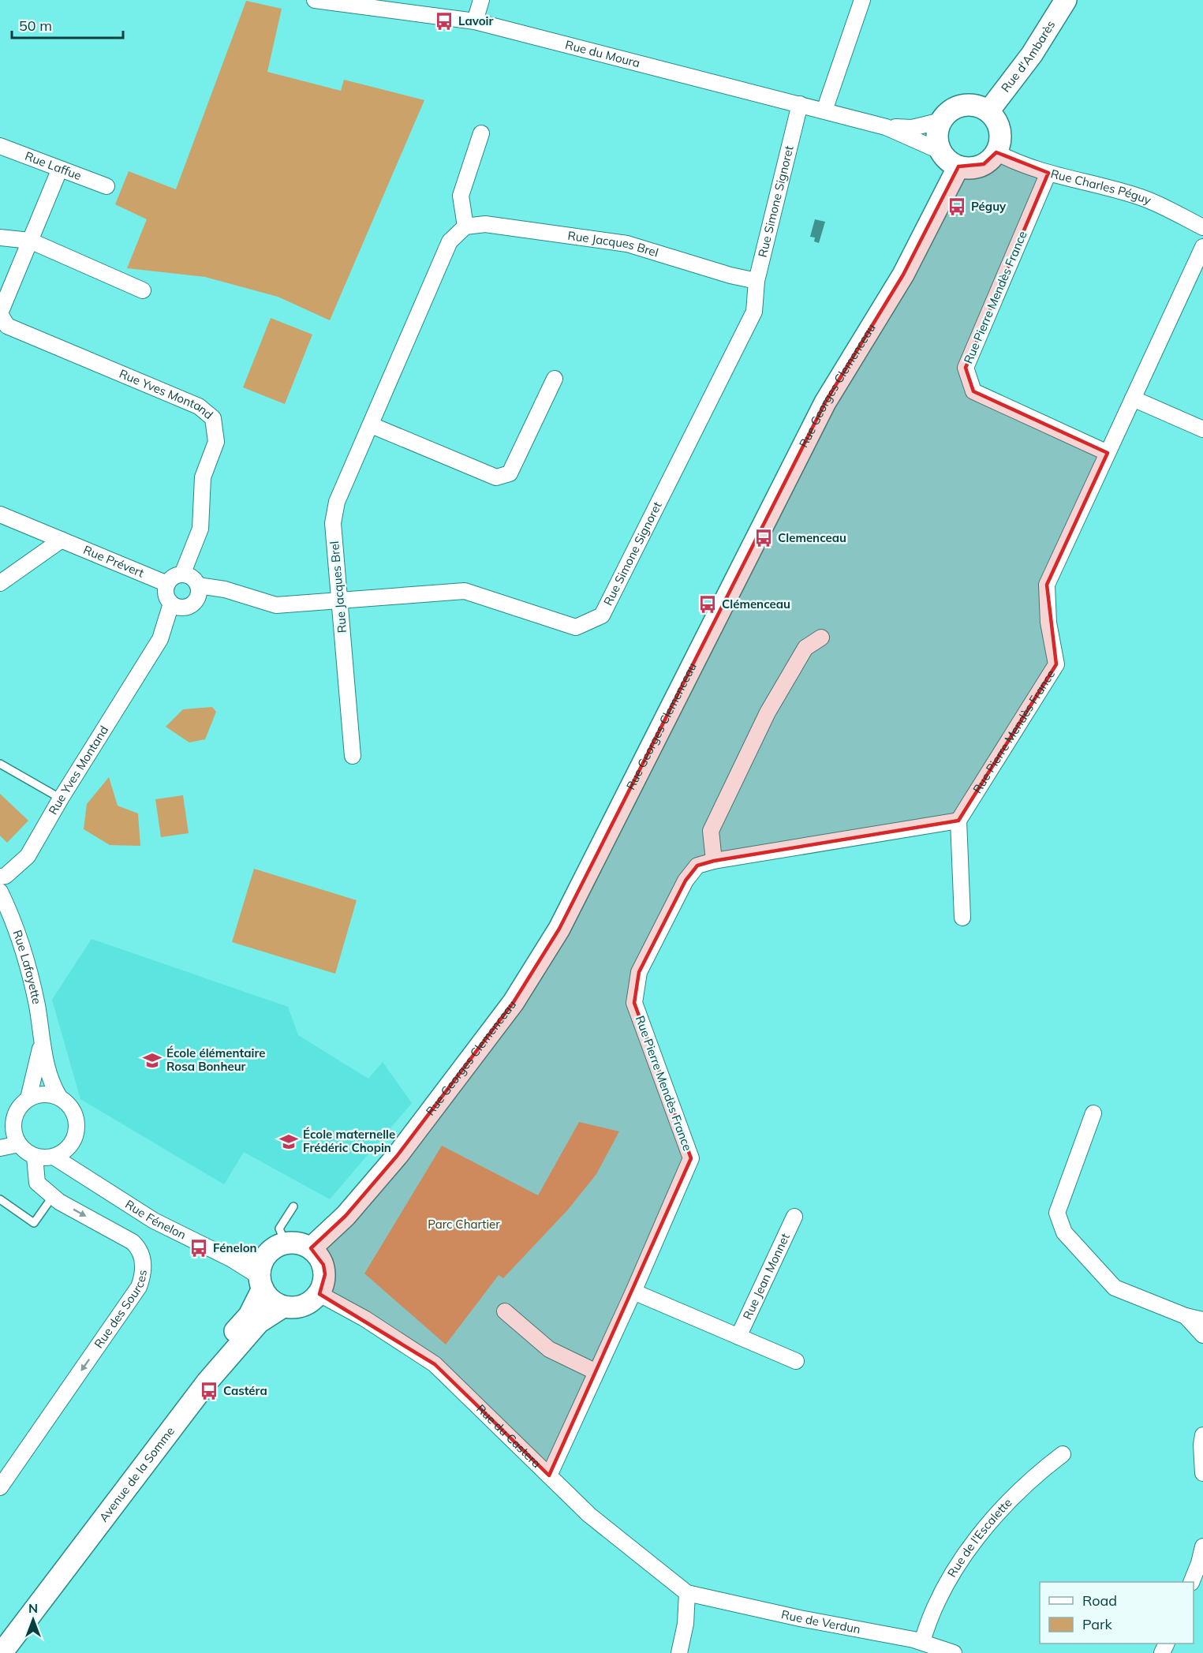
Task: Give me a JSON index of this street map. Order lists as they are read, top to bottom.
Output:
{
  "streets": {
    "street": [
      "Rue du Moura",
      "Rue d'Ambarès",
      "Rue Laffue",
      "Rue Charles Péguy",
      "Rue Simone Signoret",
      "Rue Jacques Brel",
      "Rue Pierre Mendès France",
      "Rue Georges Clemenceau",
      "Rue Yves Montand",
      "Rue Prévert",
      "Rue Lafayette",
      "Rue Fénelon",
      "Rue Jean Monnet",
      "Rue des Sources",
      "Rue du Castera",
      "Avenue de la Somme",
      "Rue de l'Escalette",
      "Rue de Verdun"
    ]
  },
  "crossings": [
    ["Rue du Moura", "Rue d'Ambarès"],
    ["Rue du Moura", "Rue Charles Péguy"],
    ["Rue du Moura", "Rue Simone Signoret"],
    ["Rue du Moura", "Rue Georges Clemenceau"],
    ["Rue d'Ambarès", "Rue Charles Péguy"],
    ["Rue d'Ambarès", "Rue Georges Clemenceau"],
    ["Rue Laffue", "Rue Yves Montand"],
    ["Rue Charles Péguy", "Rue Pierre Mendès France"],
    ["Rue Charles Péguy", "Rue Georges Clemenceau"],
    ["Rue Simone Signoret", "Rue Jacques Brel"],
    ["Rue Simone Signoret", "Rue Yves Montand"],
    ["Rue Simone Signoret", "Rue Prévert"],
    ["Rue Pierre Mendès France", "Rue du Castera"],
    ["Rue Georges Clemenceau", "Rue Fénelon"],
    ["Rue Georges Clemenceau", "Rue du Castera"],
    ["Rue Georges Clemenceau", "Avenue de la Somme"],
    ["Rue Yves Montand", "Rue Prévert"],
    ["Rue Lafayette", "Rue Fénelon"],
    ["Rue Lafayette", "Rue des Sources"],
    ["Rue Fénelon", "Rue des Sources"],
    ["Rue Fénelon", "Rue du Castera"],
    ["Rue Fénelon", "Avenue de la Somme"],
    ["Rue du Castera", "Avenue de la Somme"],
    ["Rue du Castera", "Rue de Verdun"],
    ["Rue de l'Escalette", "Rue de Verdun"]
  ],
  "parks": ["Parc Chartier"],
  "places": {
    "bus stop": [
      "Lavoir",
      "Péguy",
      "Clemenceau",
      "Clémenceau",
      "Fénelon",
      "Castéra"
    ],
    "school or university": ["École élémentaire Rosa Bonheur", "École maternelle Frédéric Chopin"]
  },
  "legend": ["Road", "Park"],
  "scale_bar": "50 m",
  "north": "top"
}
